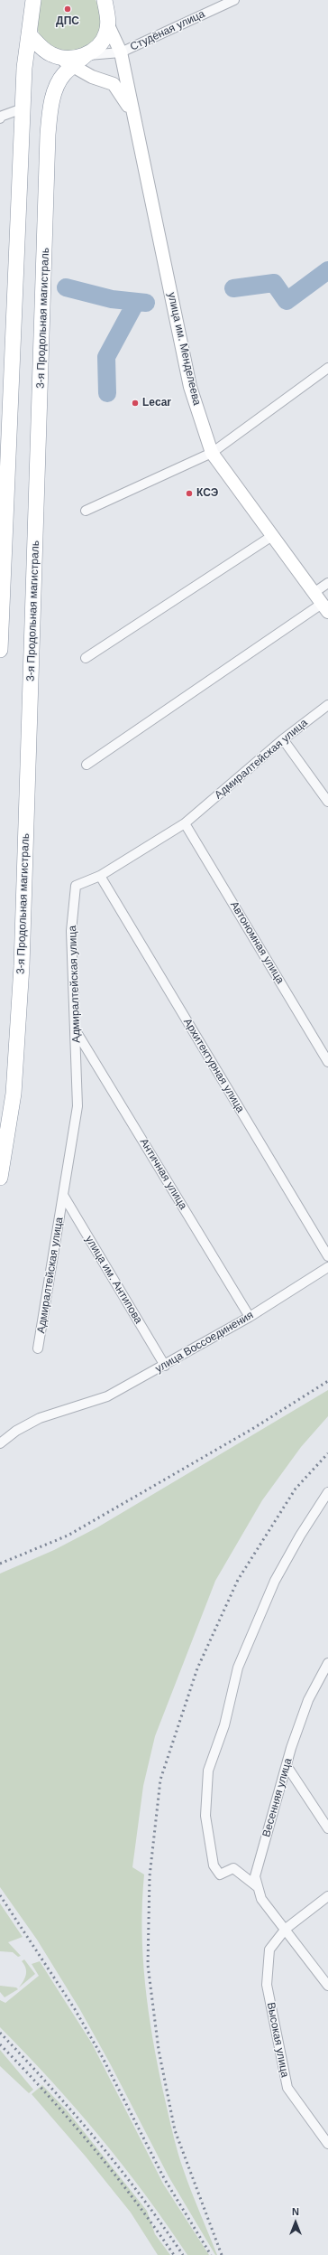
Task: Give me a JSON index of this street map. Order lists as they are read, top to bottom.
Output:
{
  "streets": {
    "highway": ["3-я Продольная магистраль"],
    "main road": ["улица им. Менделеева"],
    "street": [
      "Студёная улица",
      "Адмиралтейская улица",
      "Автономная улица",
      "Архитектурная улица",
      "Античная улица",
      "улица им. Антипова",
      "улица Воссоединения",
      "Весенняя улица",
      "Высокая улица"
    ]
  },
  "crossings": [
    ["Студёная улица", "улица им. Менделеева"],
    ["3-я Продольная магистраль", "улица им. Менделеева"],
    ["Адмиралтейская улица", "Автономная улица"],
    ["Адмиралтейская улица", "Архитектурная улица"],
    ["Адмиралтейская улица", "Античная улица"],
    ["Адмиралтейская улица", "улица им. Антипова"],
    ["Античная улица", "улица Воссоединения"],
    ["улица им. Антипова", "улица Воссоединения"],
    ["Весенняя улица", "Высокая улица"]
  ],
  "places": ["ДПС", "Lecar", "КСЭ"],
  "north": "top"
}
